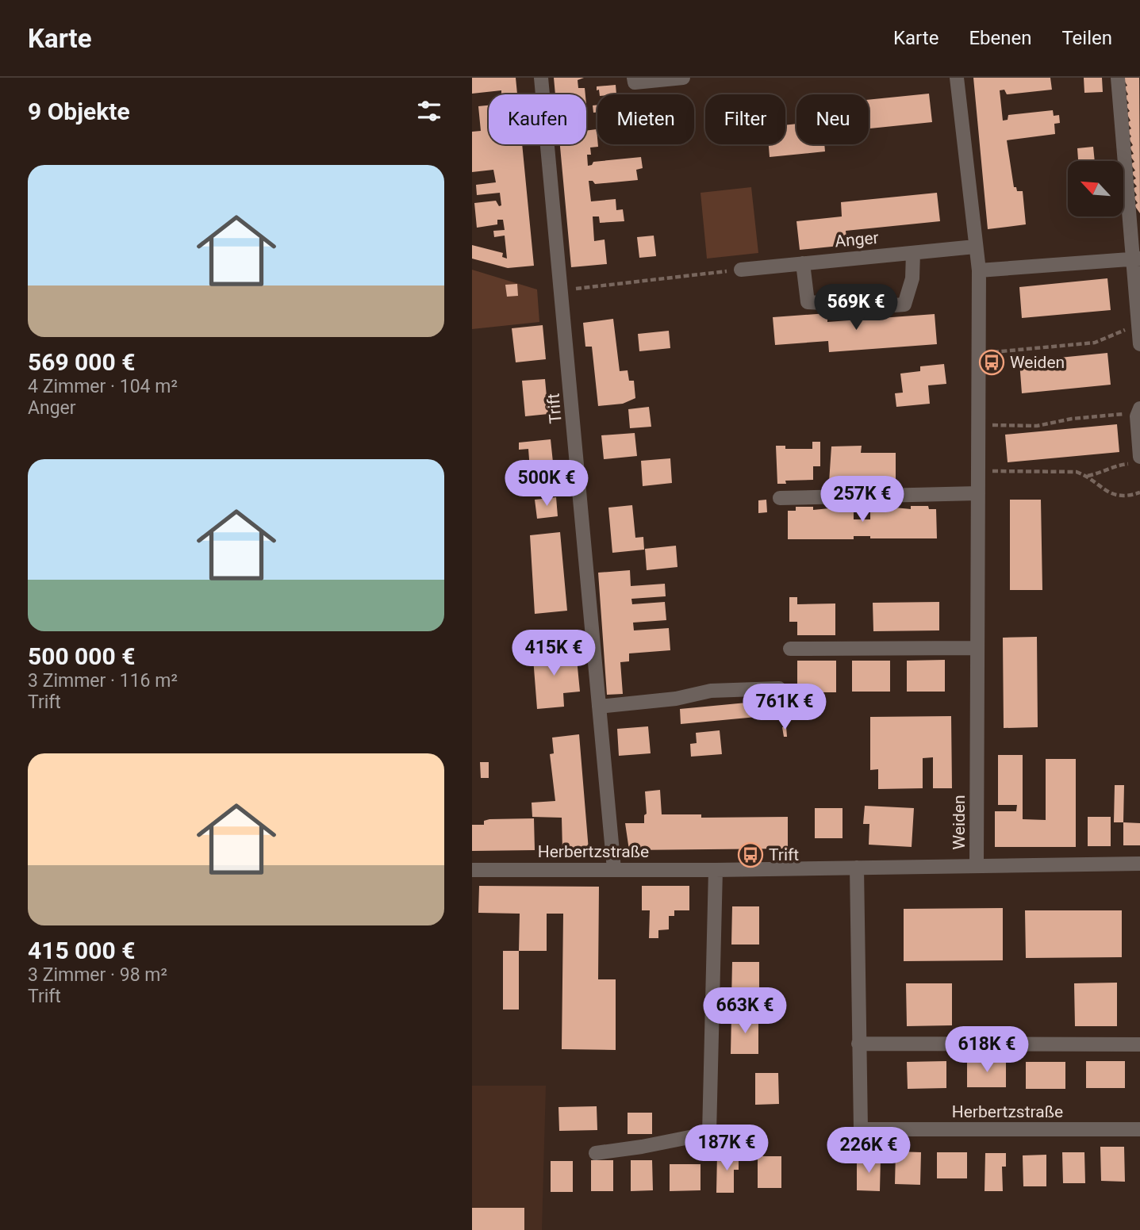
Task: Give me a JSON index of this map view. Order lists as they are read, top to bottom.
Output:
{
  "streets": {
    "street": [
      "Anger",
      "Trift",
      "Weiden",
      "Herbertzstraße"
    ]
  },
  "crossings": [
    ["Anger", "Weiden"],
    ["Trift", "Herbertzstraße"],
    ["Weiden", "Herbertzstraße"]
  ],
  "places": {
    "bus stop": ["Weiden", "Trift"]
  },
  "north": "top left",
  "page": {
    "header": "Karte",
    "nav": ["Karte", "Ebenen", "Teilen"],
    "heading": "9 Objekte",
    "chip": [
      "Kaufen",
      "Mieten",
      "Filter",
      "Neu"
    ],
    "list": [
      {
        "name": "569 000 €",
        "note": "4 Zimmer · 104 m² · Anger"
      },
      {
        "name": "500 000 €",
        "note": "3 Zimmer · 116 m² · Trift"
      },
      {
        "name": "415 000 €",
        "note": "3 Zimmer · 98 m² · Trift"
      }
    ],
    "price": [
      "569K €",
      "500K €",
      "257K €",
      "415K €",
      "761K €",
      "663K €",
      "618K €",
      "187K €",
      "226K €"
    ]
  }
}
